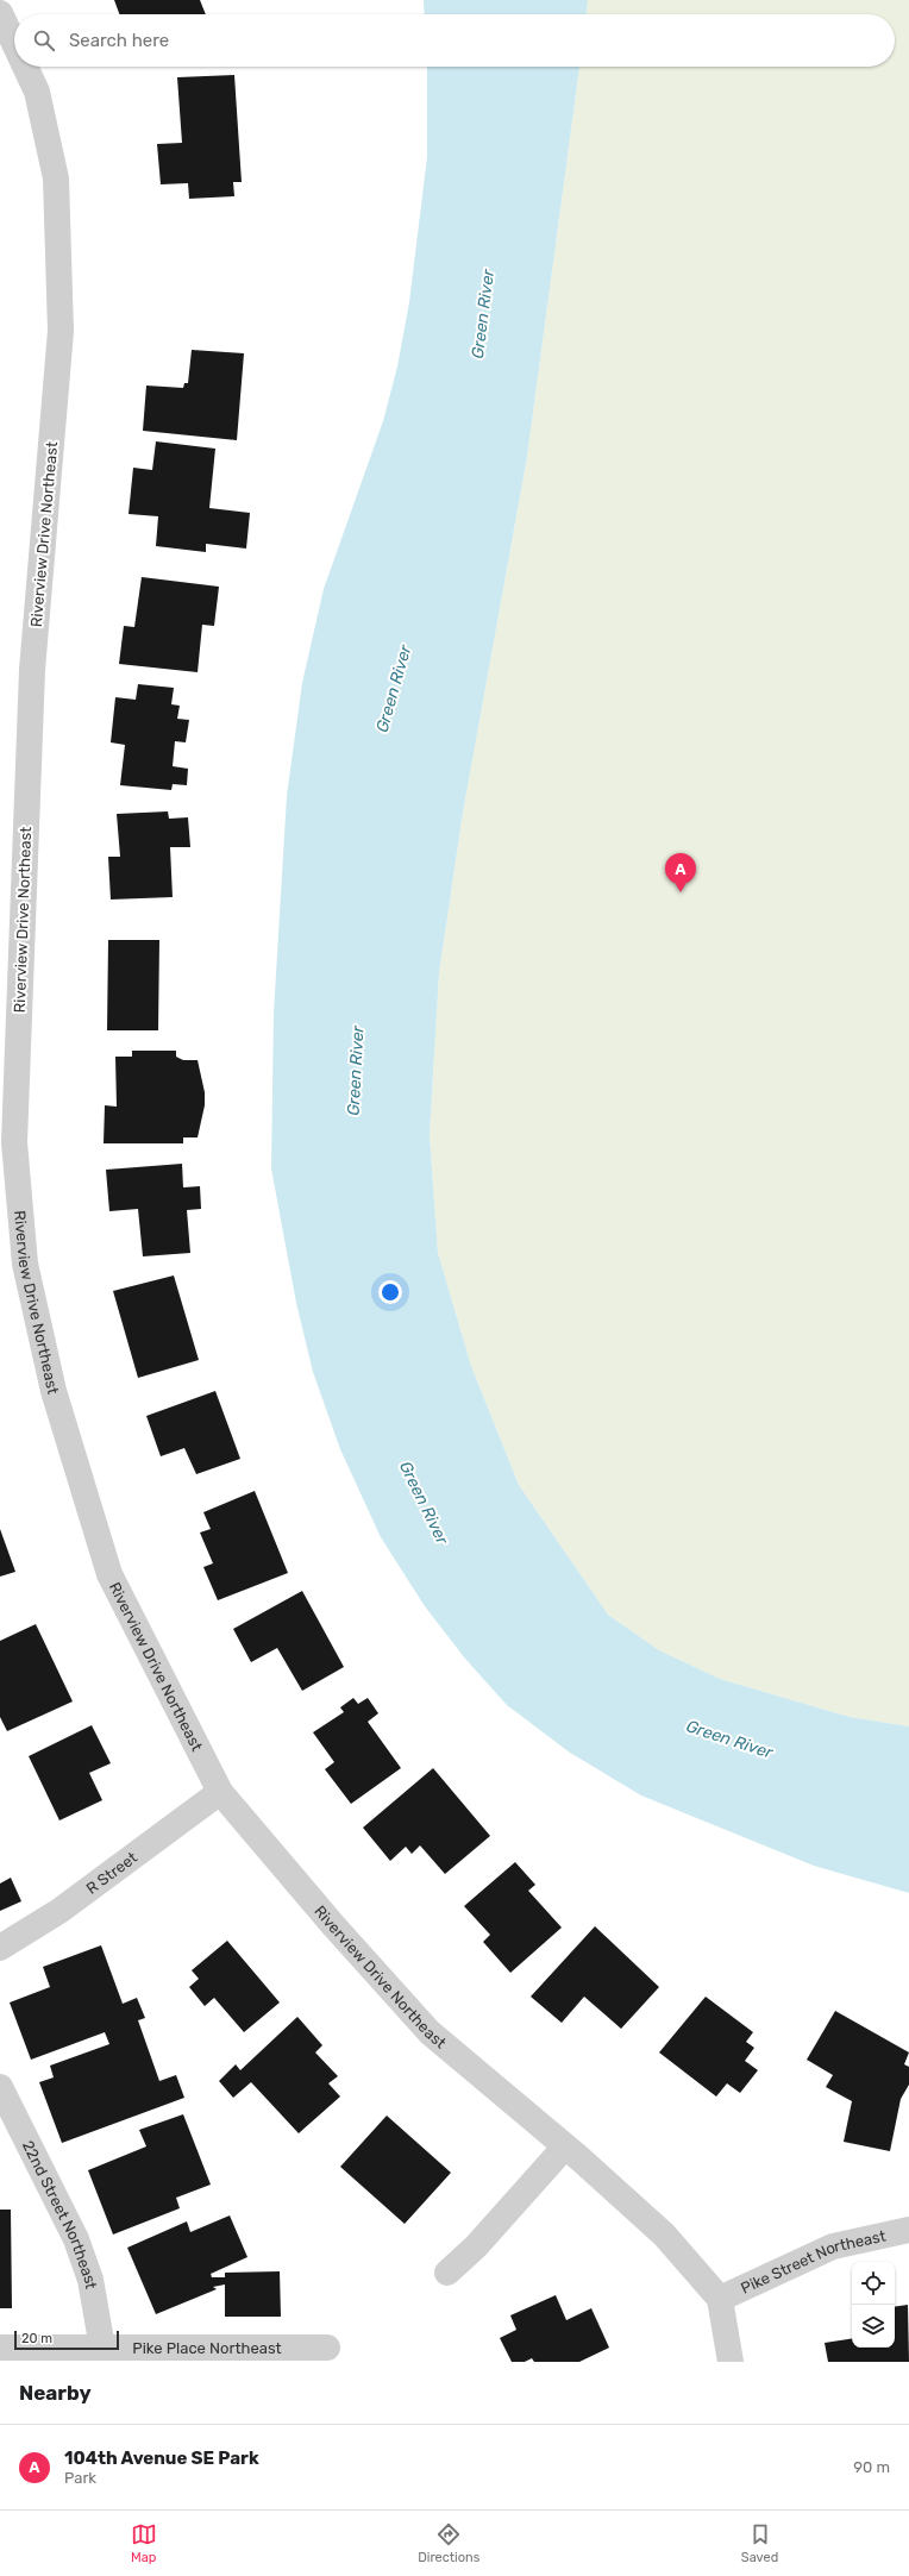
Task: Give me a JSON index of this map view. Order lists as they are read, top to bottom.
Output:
{
  "streets": {
    "street": [
      "Riverview Drive Northeast",
      "R Street",
      "22nd Street Northeast",
      "Pike Street Northeast",
      "Pike Place Northeast"
    ]
  },
  "crossings": [
    ["Riverview Drive Northeast", "R Street"],
    ["Riverview Drive Northeast", "Pike Street Northeast"],
    ["22nd Street Northeast", "Pike Place Northeast"]
  ],
  "water": ["Green River"],
  "scale_bar": "20 m",
  "page": {
    "search": "Search here",
    "pins": "A",
    "scale": "20 m",
    "heading": "Nearby",
    "list": [
      {
        "mark": "A",
        "name": "104th Avenue SE Park",
        "note": "Park",
        "value": "90 m"
      }
    ],
    "nav": ["Map", "Directions", "Saved"]
  }
}
